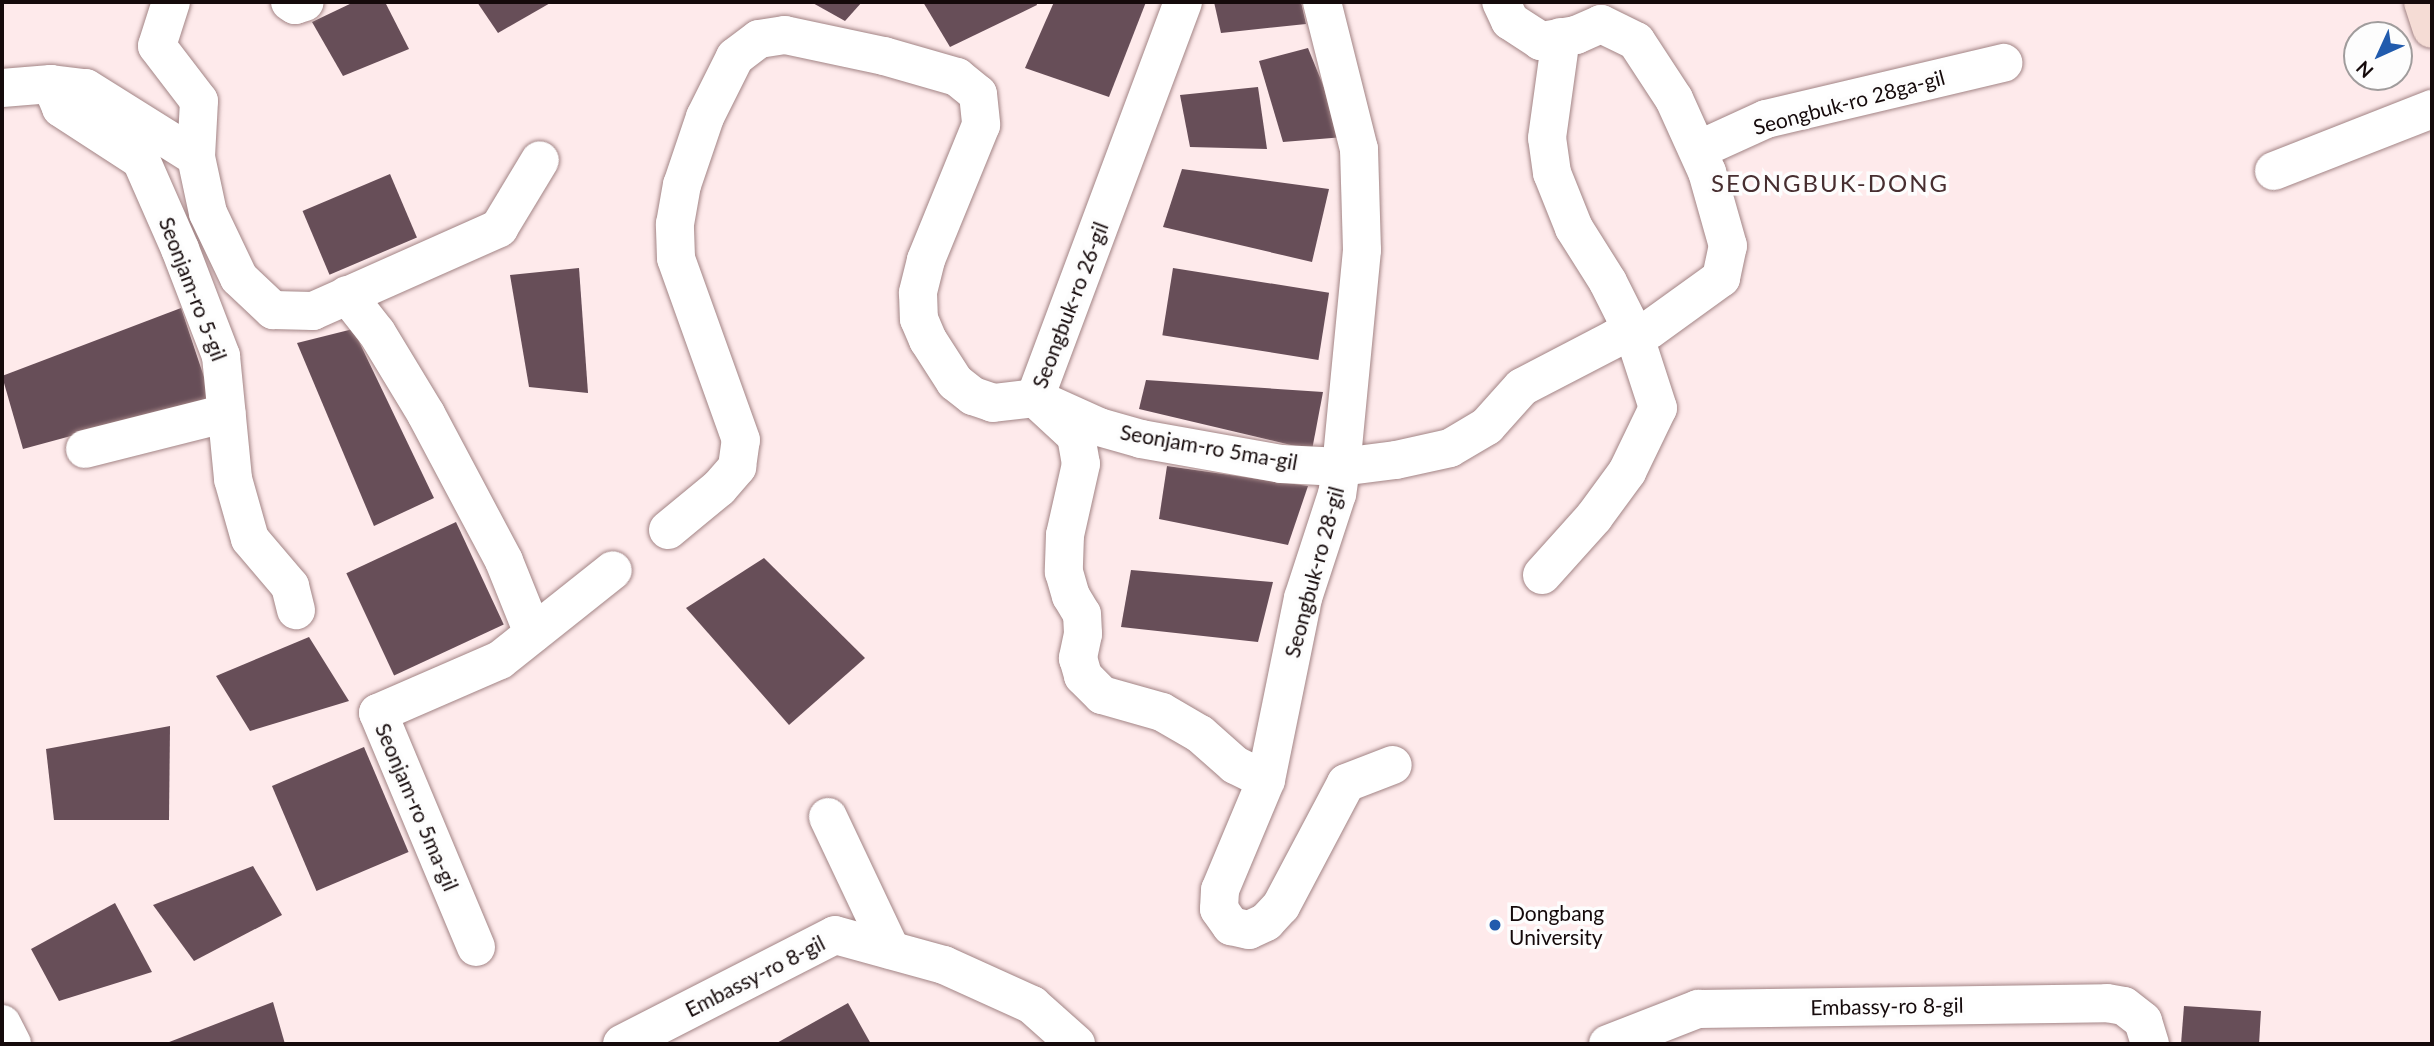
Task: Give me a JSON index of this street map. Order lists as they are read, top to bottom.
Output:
{
  "streets": {
    "street": [
      "Seongbuk-ro 28ga-gil",
      "Seonjam-ro 5-gil",
      "Seongbuk-ro 26-gil",
      "Seonjam-ro 5ma-gil",
      "Seongbuk-ro 28-gil",
      "Embassy-ro 8-gil"
    ]
  },
  "crossings": [
    ["Seongbuk-ro 28ga-gil", "Seonjam-ro 5ma-gil"],
    ["Seongbuk-ro 26-gil", "Seonjam-ro 5ma-gil"],
    ["Seongbuk-ro 26-gil", "Seongbuk-ro 28-gil"],
    ["Seonjam-ro 5ma-gil", "Seongbuk-ro 28-gil"]
  ],
  "districts": ["SEONGBUK-DONG"],
  "places": ["Dongbang University"],
  "north": "bottom left"
}
